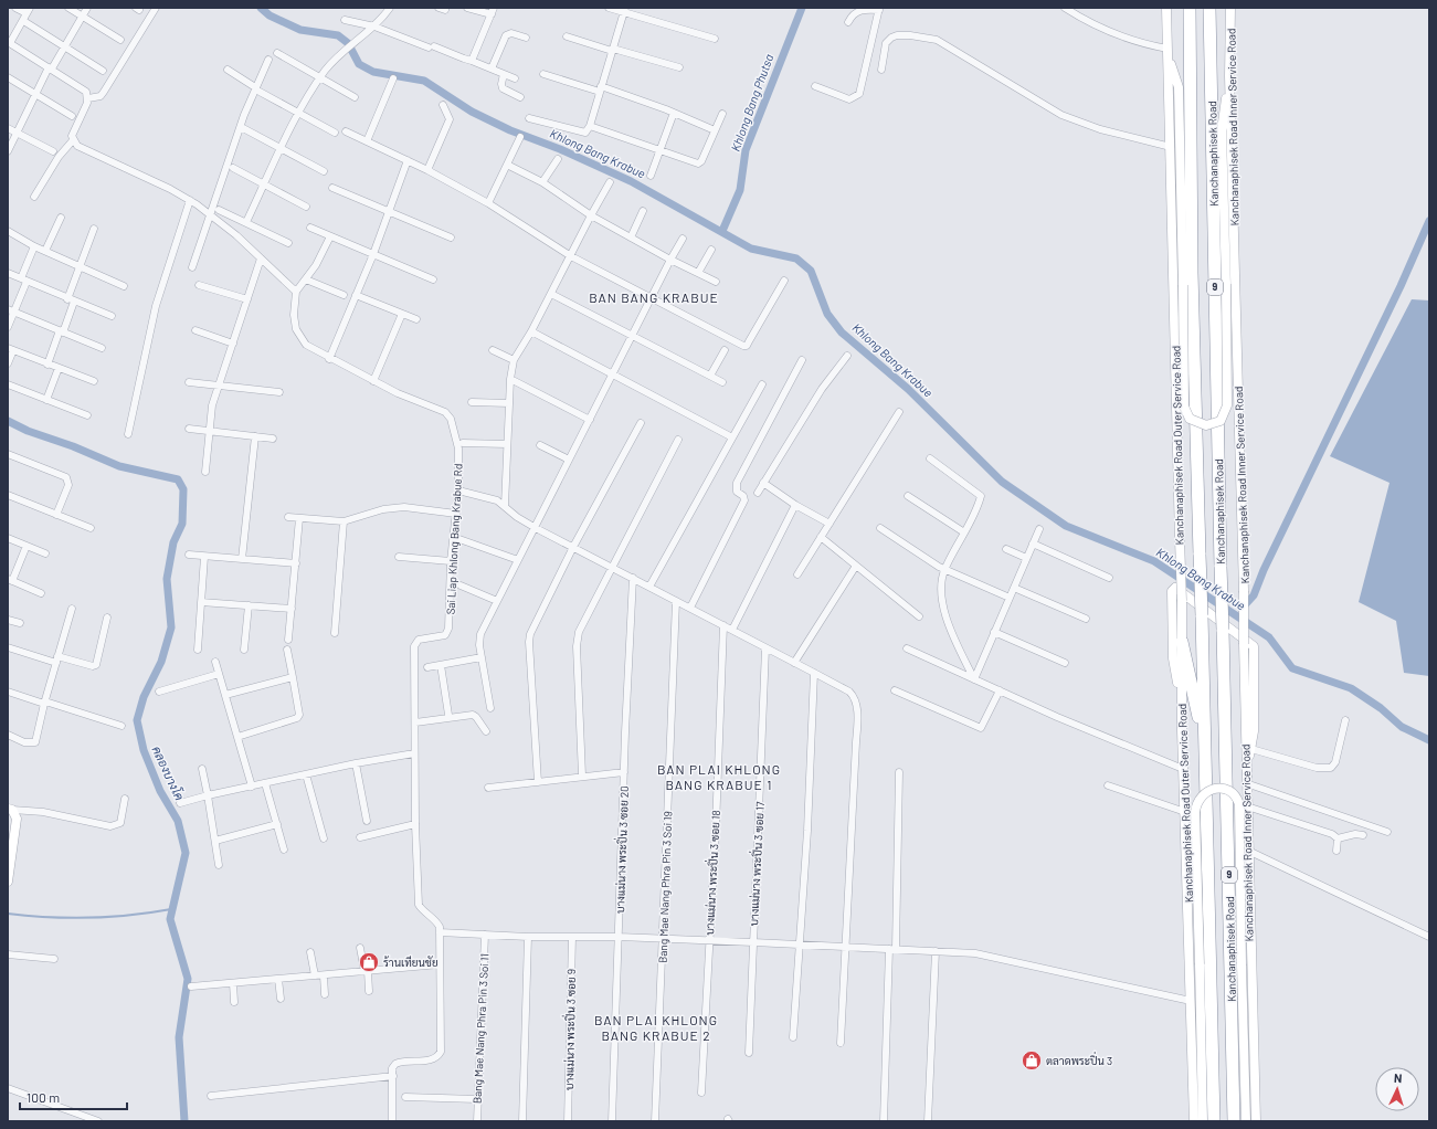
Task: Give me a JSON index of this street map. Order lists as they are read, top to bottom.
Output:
{
  "streets": {
    "highway": ["Kanchanaphisek Road", "9"],
    "main road": ["Kanchanaphisek Road Inner Service Road", "Kanchanaphisek Road Outer Service Road"],
    "street": [
      "Sai Liap Khlong Bang Krabue Rd",
      "บางแม่นาง พระปิ่น 3 ซอย 20",
      "บางแม่นาง พระปิ่น 3 ซอย 17",
      "บางแม่นาง พระปิ่น 3 ซอย 18",
      "Bang Mae Nang Phra Pin 3 Soi 19",
      "Bang Mae Nang Phra Pin 3 Soi 11",
      "บางแม่นาง พระปิ่น 3 ซอย 9"
    ]
  },
  "districts": ["BAN BANG KRABUE", "BAN PLAI KHLONG BANG KRABUE 1", "BAN PLAI KHLONG BANG KRABUE 2"],
  "water": ["Khlong Bang Phutsa", "Khlong Bang Krabue", "คลองบางโค"],
  "places": {
    "shop": ["ร้านเทียนชัย", "ตลาดพระปิ่น 3"]
  },
  "scale_bar": "100 m",
  "north": "top"
}
